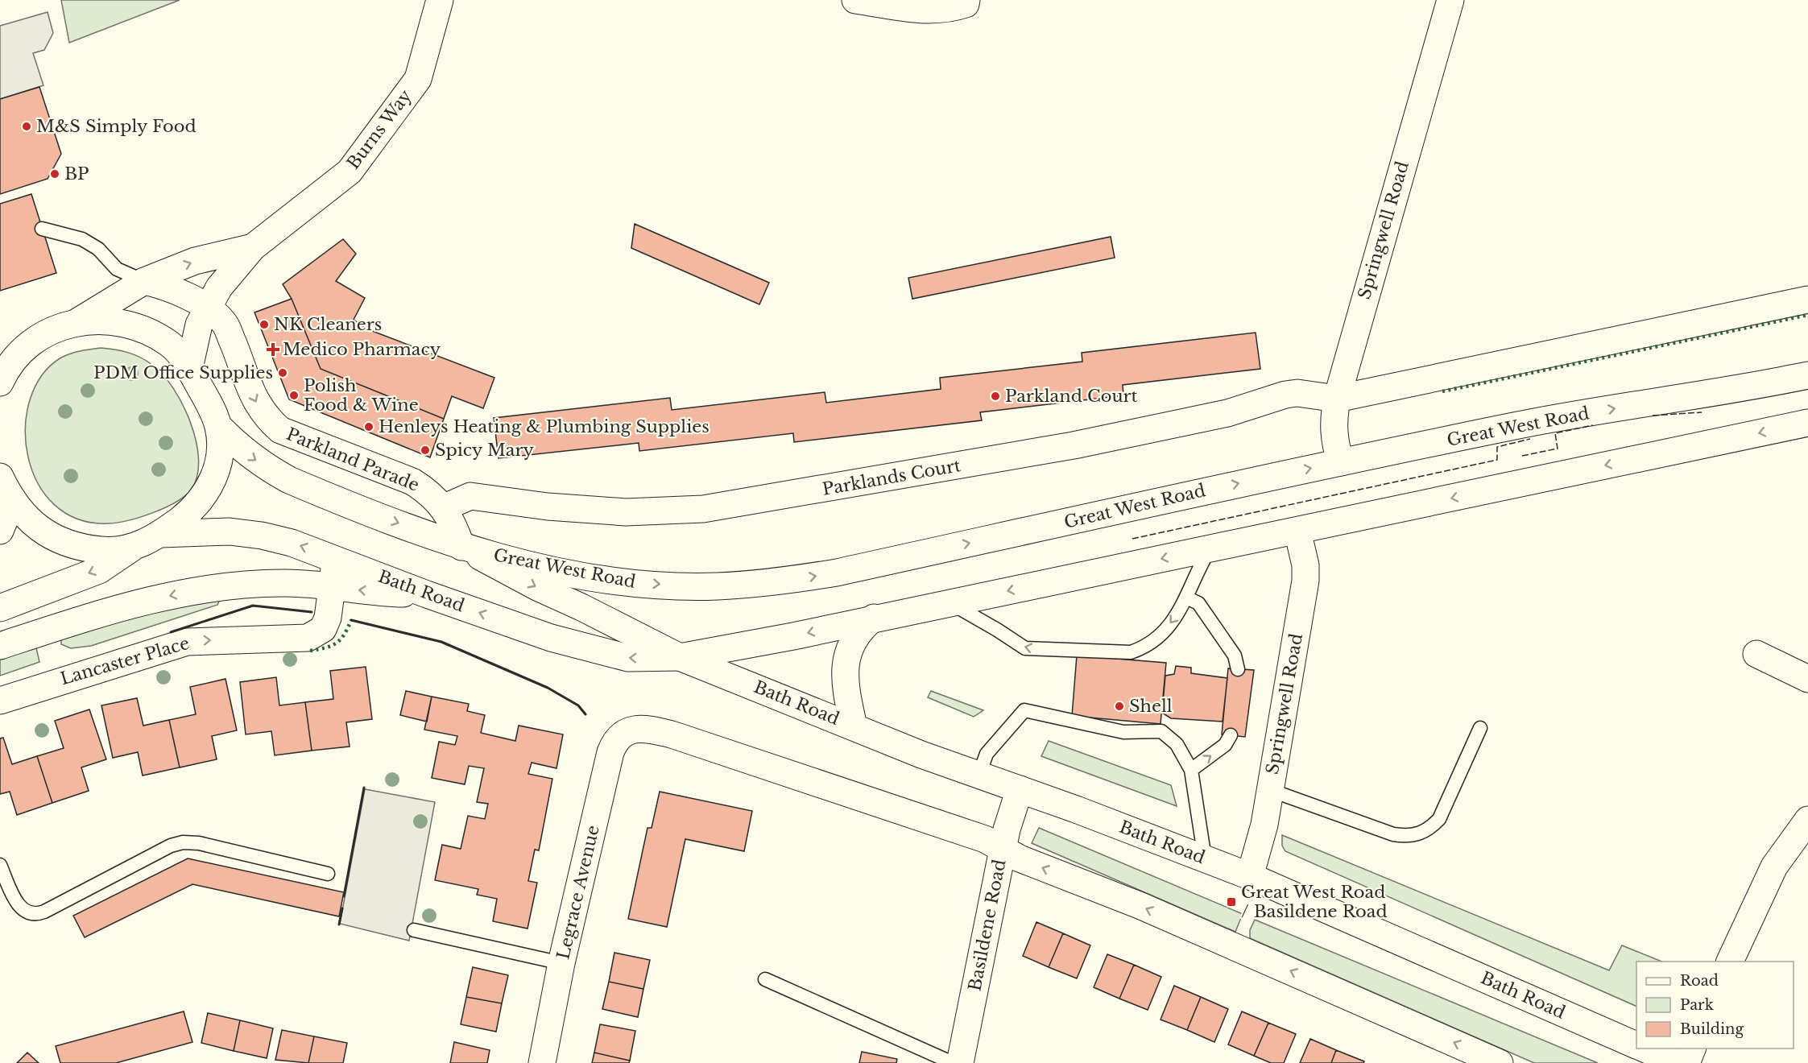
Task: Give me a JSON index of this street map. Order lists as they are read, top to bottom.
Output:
{
  "streets": {
    "main road": [
      "Burns Way",
      "Springwell Road",
      "Great West Road",
      "Parkland Parade",
      "Parklands Court",
      "Bath Road",
      "Lancaster Place",
      "Legrace Avenue",
      "Basildene Road"
    ]
  },
  "crossings": [
    ["Burns Way", "Parkland Parade"],
    ["Springwell Road", "Great West Road"],
    ["Springwell Road", "Parklands Court"],
    ["Springwell Road", "Bath Road"],
    ["Great West Road", "Parkland Parade"],
    ["Great West Road", "Bath Road"],
    ["Parkland Parade", "Parklands Court"],
    ["Parkland Parade", "Bath Road"],
    ["Bath Road", "Lancaster Place"],
    ["Bath Road", "Basildene Road"],
    ["Legrace Avenue", "Basildene Road"]
  ],
  "places": {
    "other": [
      "M&S Simply Food",
      "BP",
      "NK Cleaners",
      "PDM Office Supplies",
      "Polish Food & Wine",
      "Parkland Court",
      "Henleys Heating & Plumbing Supplies",
      "Spicy Mary",
      "Shell"
    ],
    "health": ["Medico Pharmacy"],
    "transit": ["Great West Road / Basildene Road"]
  },
  "legend": ["Road", "Park", "Building"]
}
